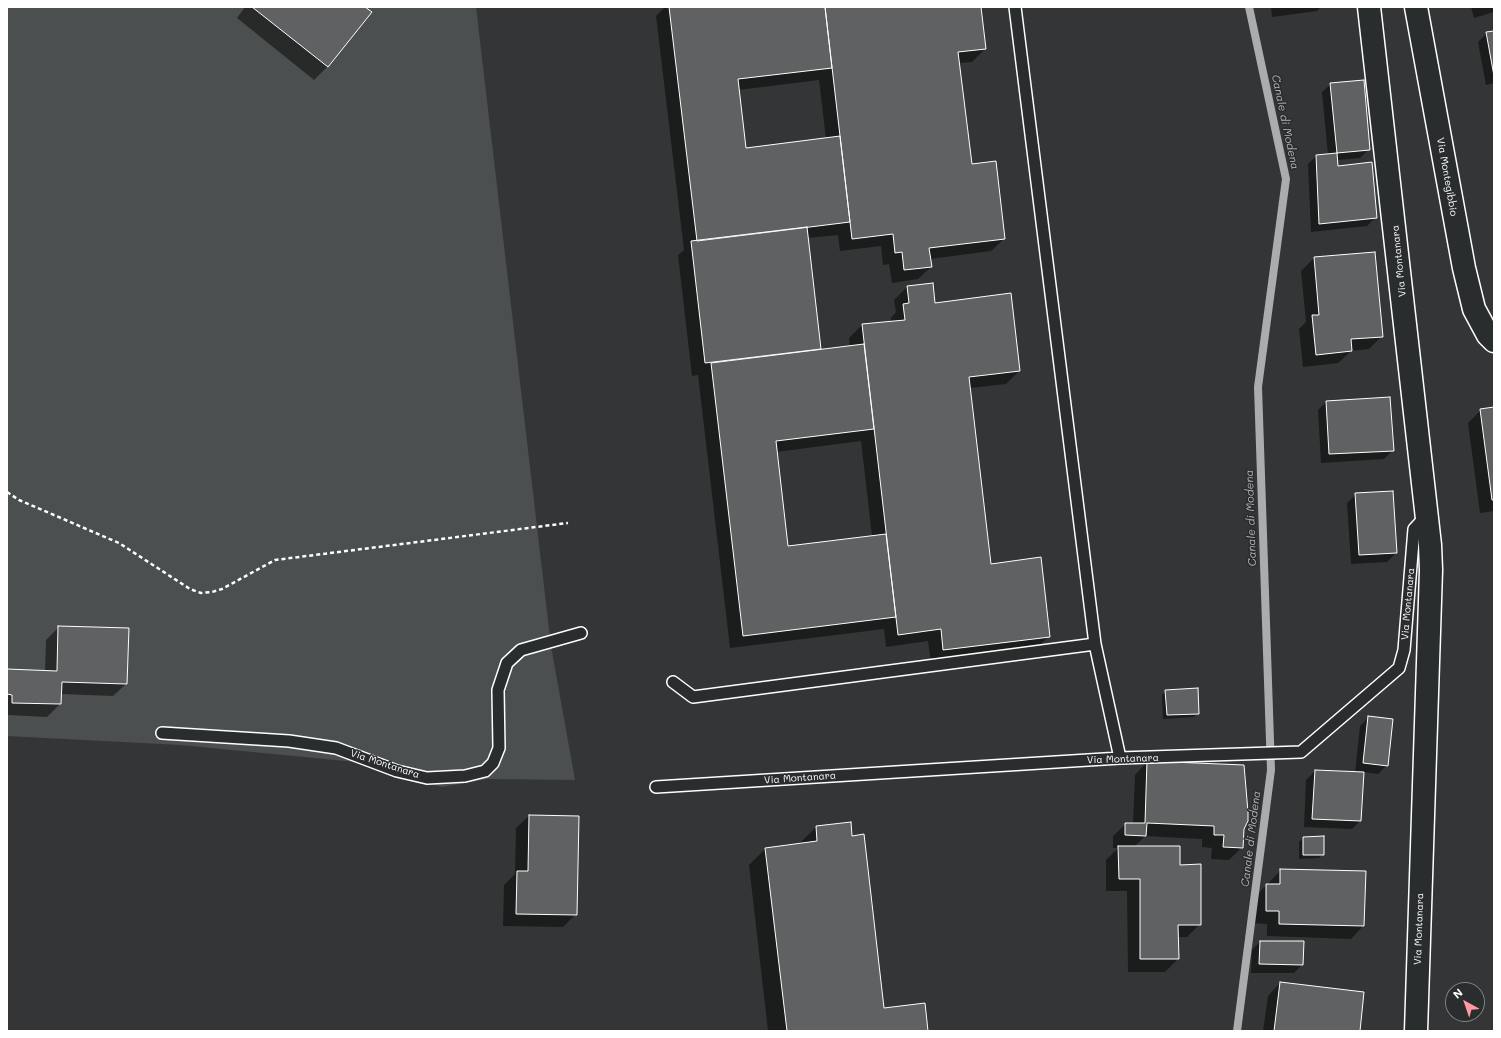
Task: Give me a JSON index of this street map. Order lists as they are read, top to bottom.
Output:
{
  "streets": {
    "main road": ["Via Montegibbio", "Via Montanara"]
  },
  "water": ["Canale di Modena"],
  "north": "top left"
}
